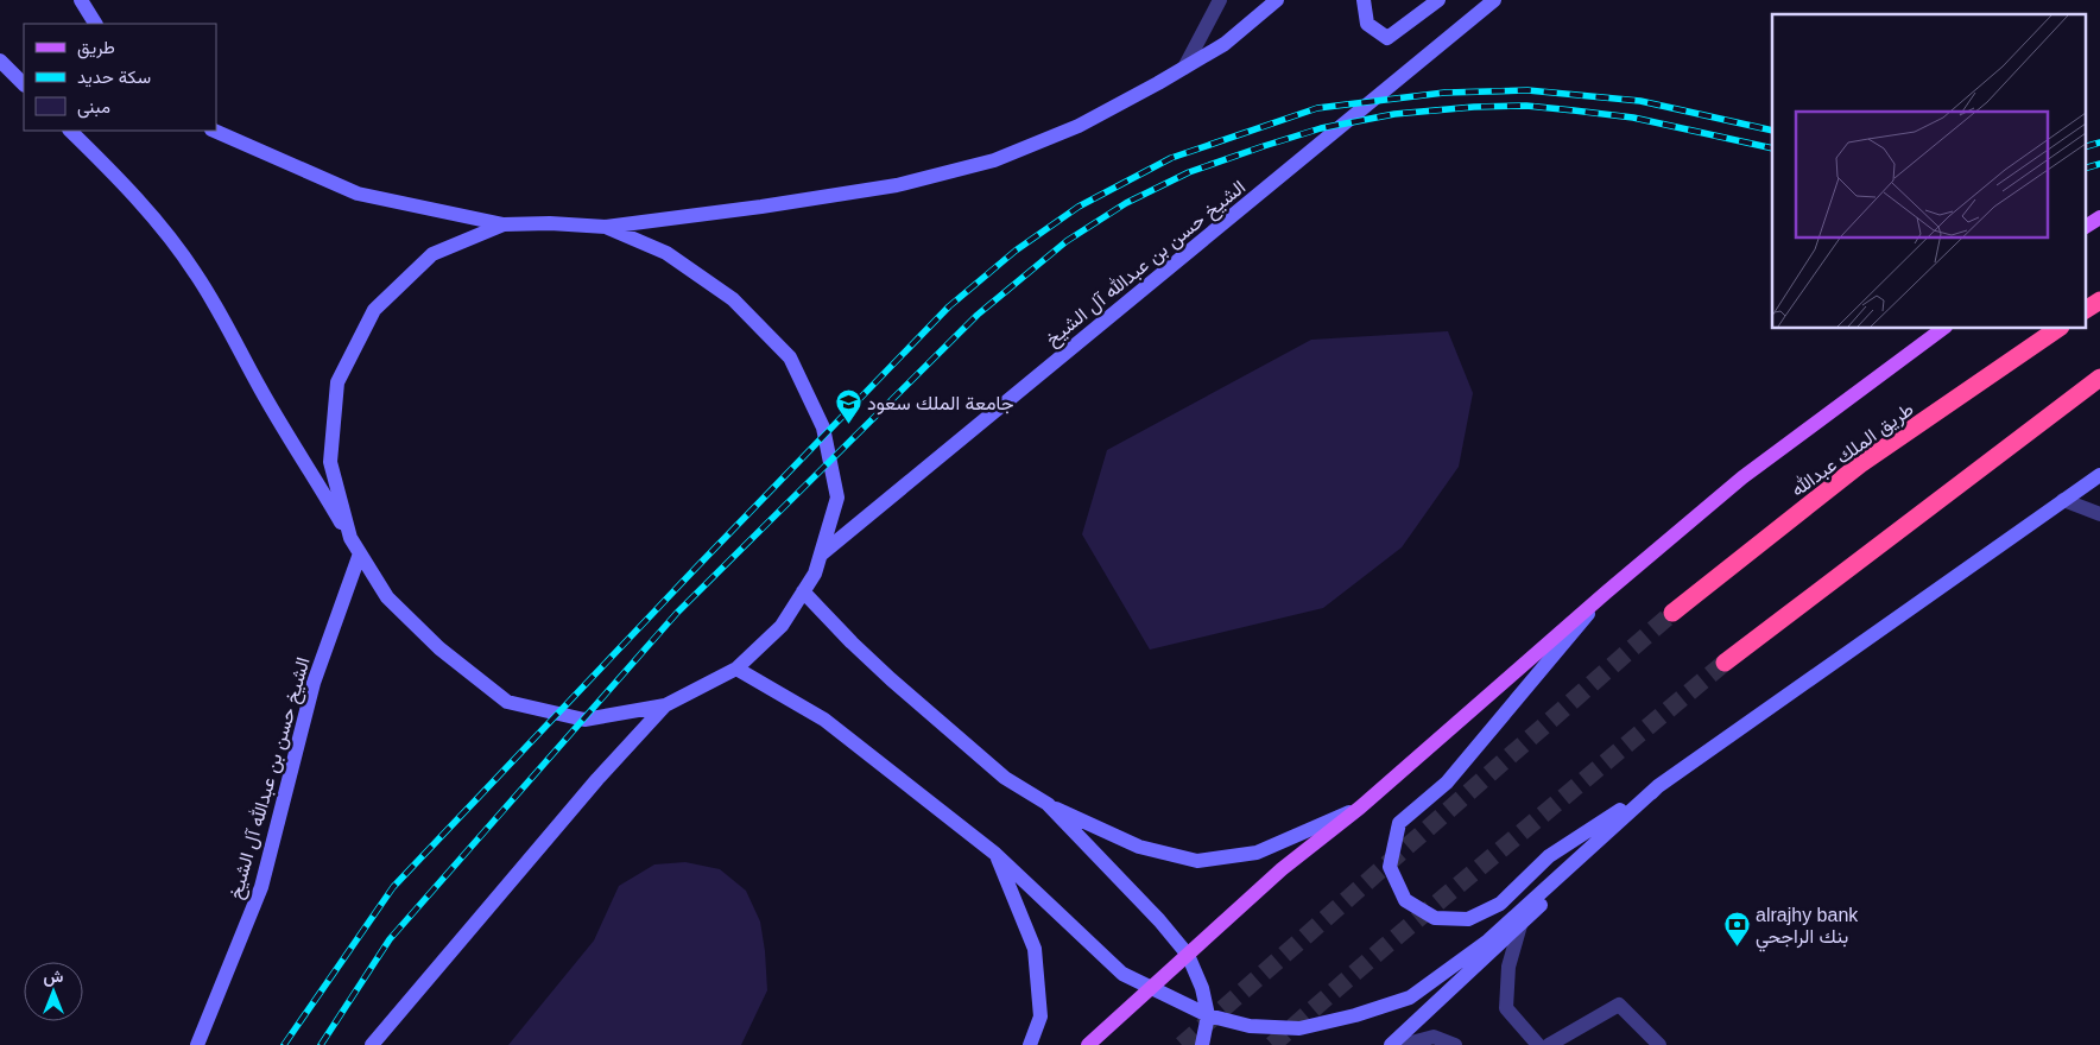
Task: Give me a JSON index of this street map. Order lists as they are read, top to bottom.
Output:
{
  "streets": {
    "highway": ["طريق الملك عبدالله"],
    "main road": ["الشيخ حسن بن عبدالله آل الشيخ"]
  },
  "places": {
    "school or university": ["جامعة الملك سعود"],
    "bank": ["alrajhy bank بنك الراجحي"]
  },
  "legend": ["طريق", "سكة حديد", "مبنى"],
  "north": "top"
}
